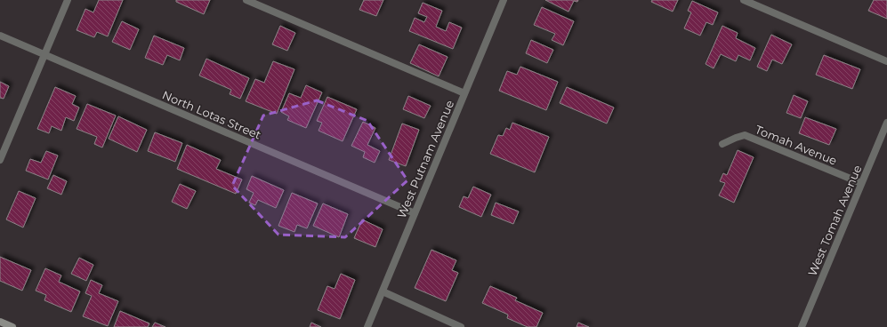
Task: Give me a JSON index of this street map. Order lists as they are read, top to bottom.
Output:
{
  "streets": {
    "street": [
      "North Lotas Street",
      "Tomah Avenue",
      "West Putnam Avenue",
      "West Tomah Avenue"
    ]
  },
  "crossings": [
    ["North Lotas Street", "West Putnam Avenue"],
    ["Tomah Avenue", "West Tomah Avenue"]
  ]
}
